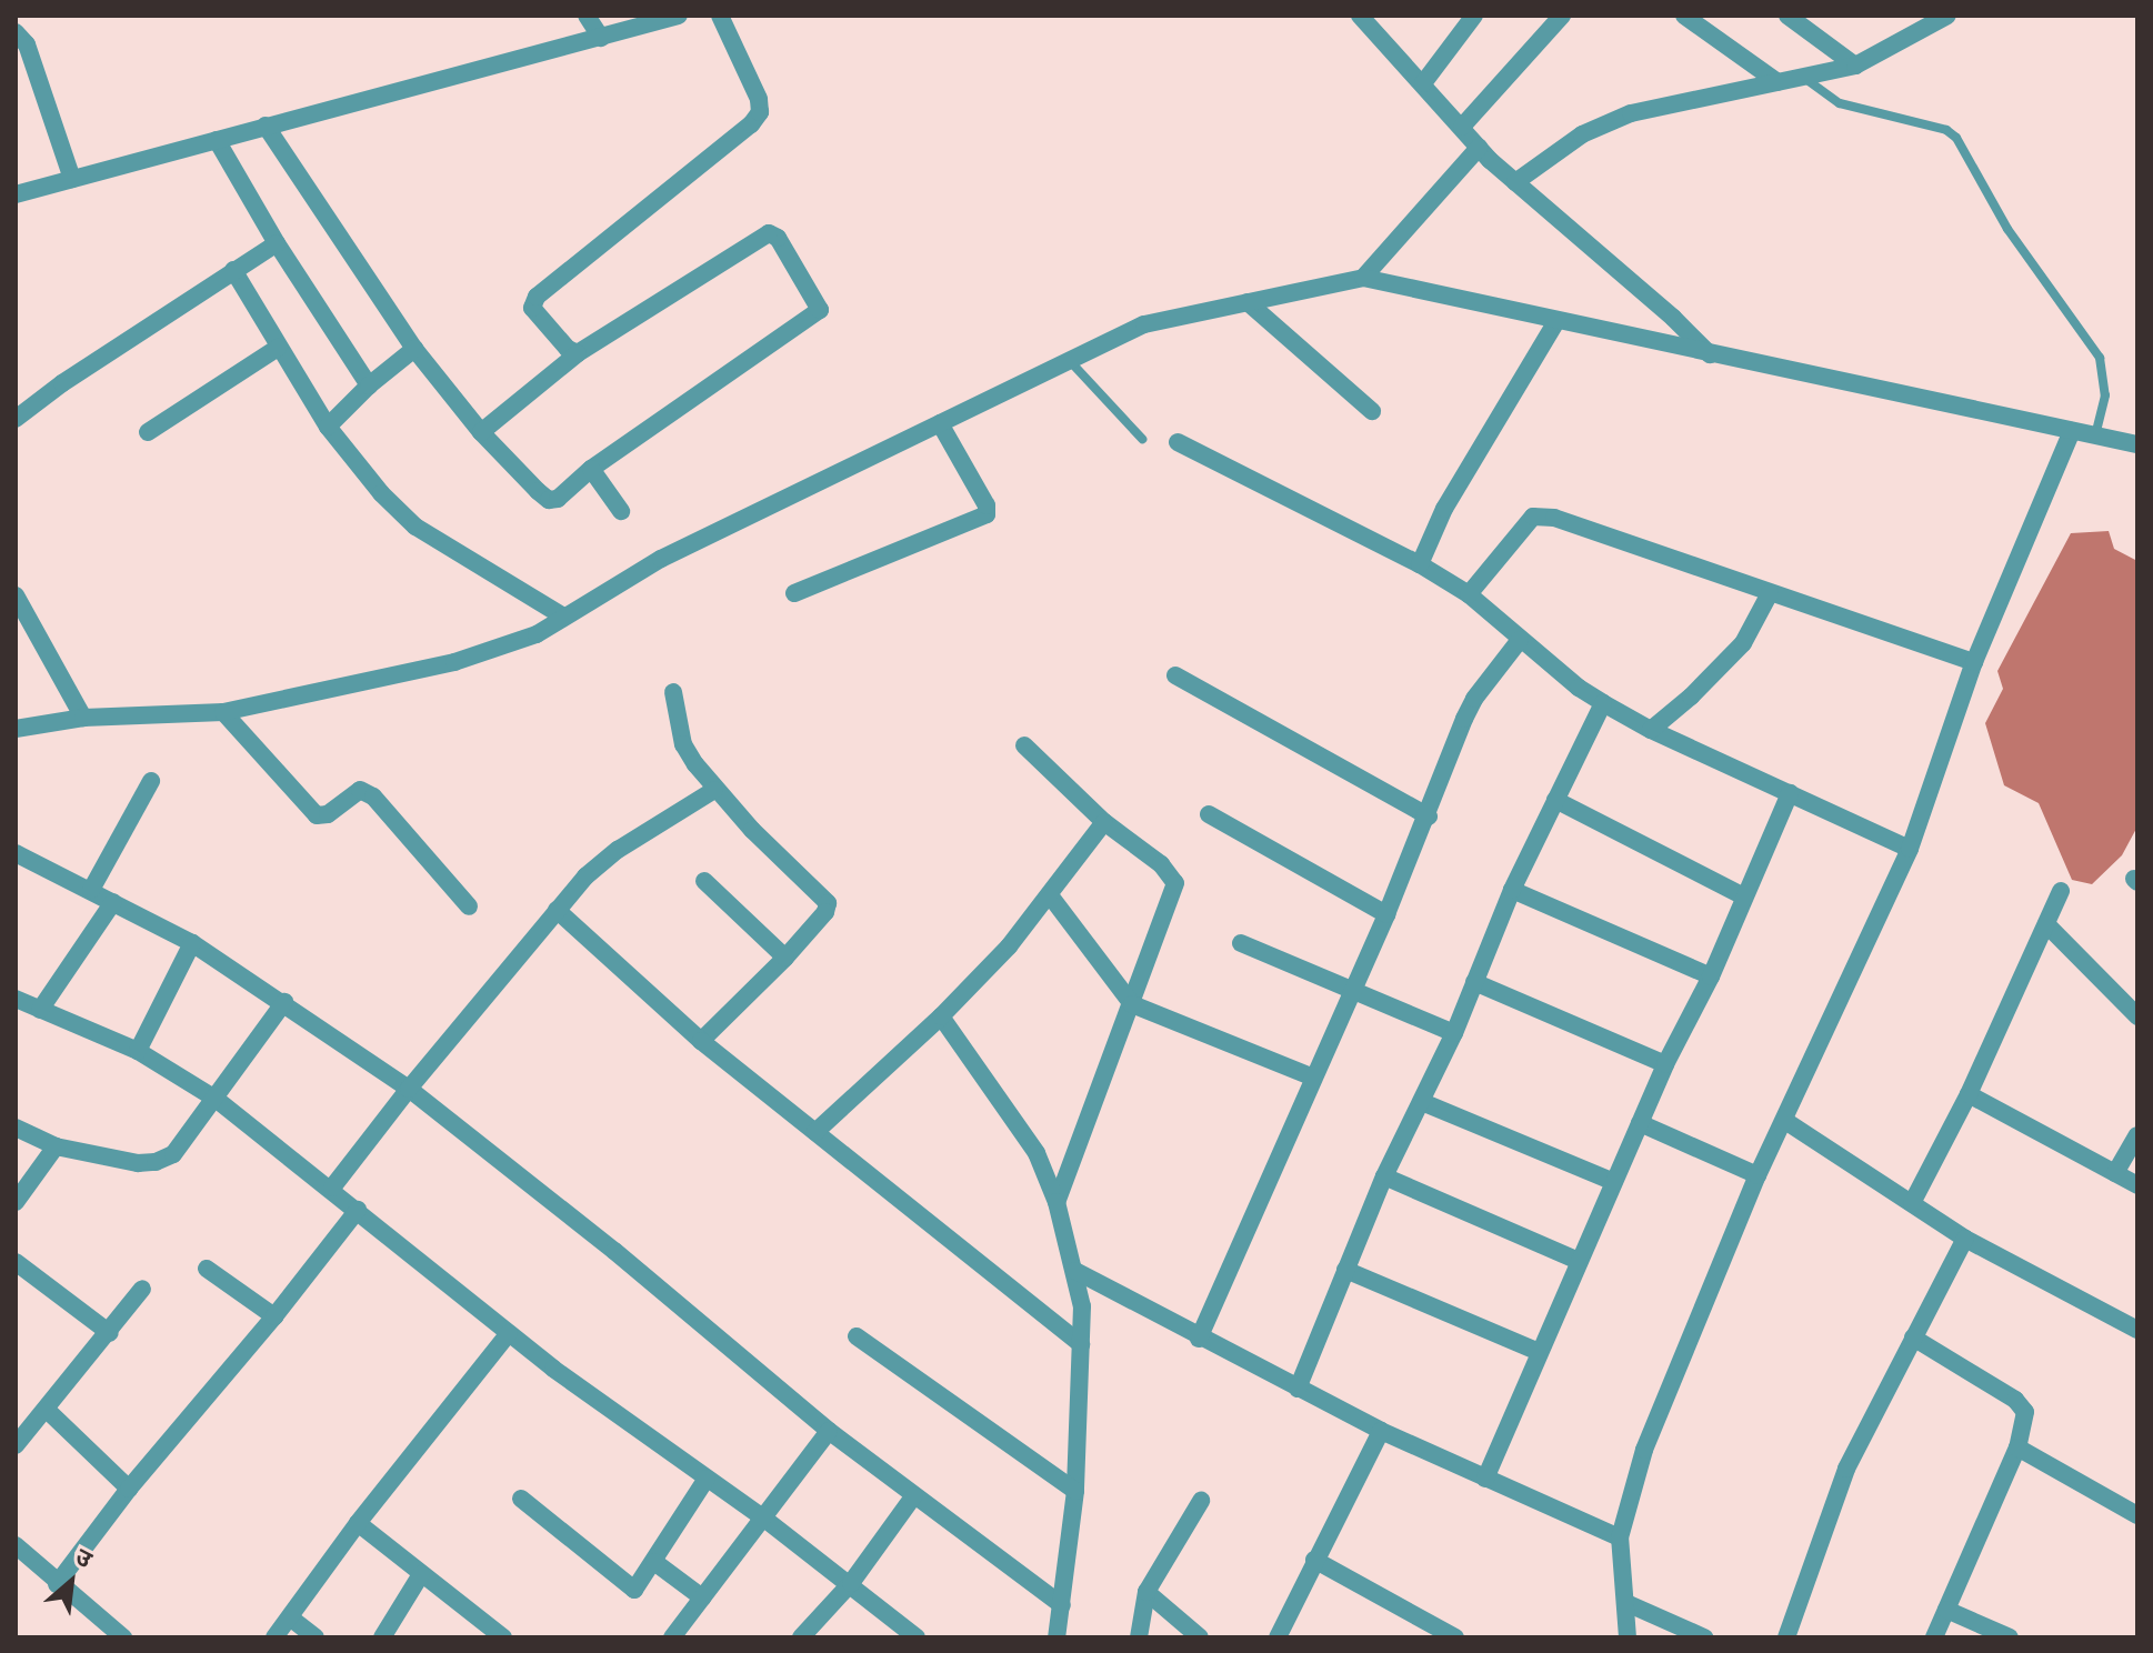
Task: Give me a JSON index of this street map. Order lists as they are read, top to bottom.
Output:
{
  "north": "top right"
}
